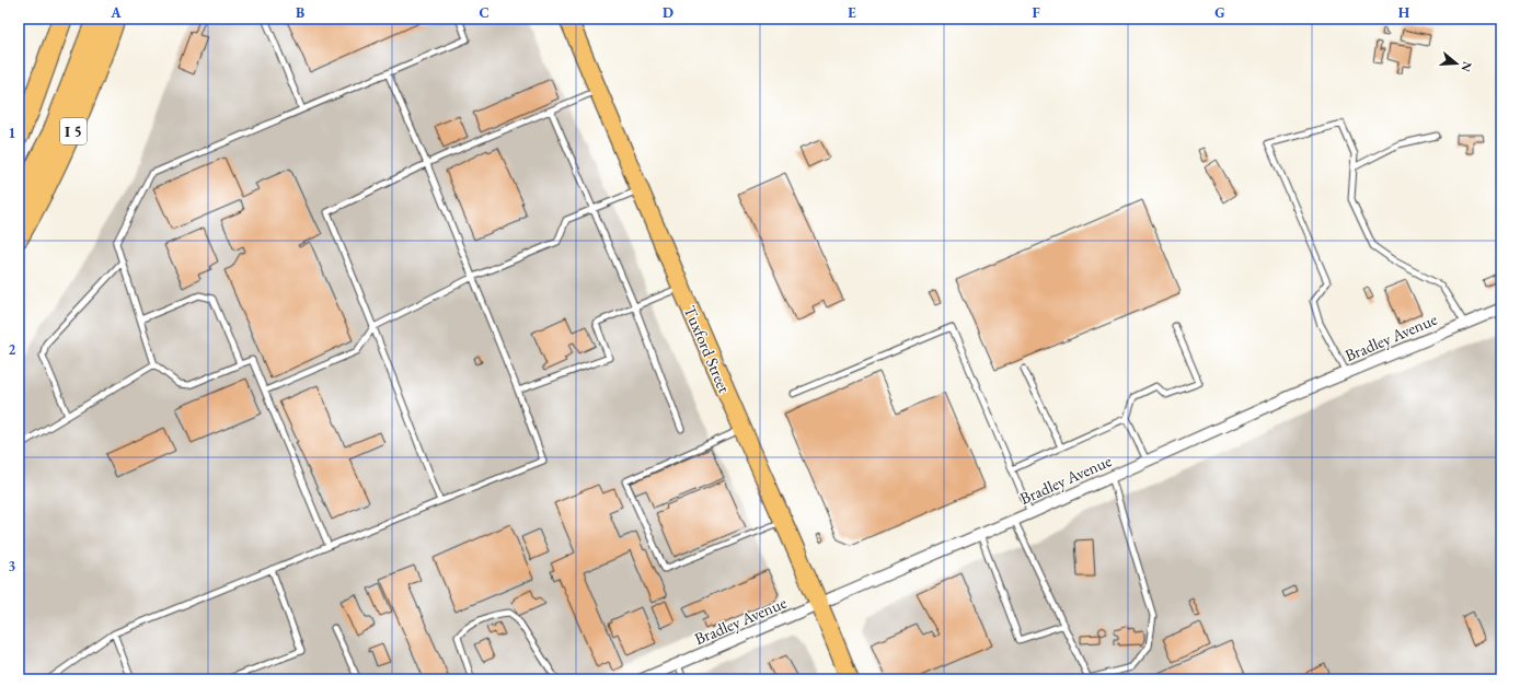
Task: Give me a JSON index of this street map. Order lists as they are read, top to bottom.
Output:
{
  "streets": {
    "highway": ["I 5"],
    "main road": ["Tuxford Street"],
    "street": ["Bradley Avenue"]
  },
  "crossings": [
    ["Bradley Avenue", "Tuxford Street"]
  ],
  "north": "right",
  "grid": {
    "columns": [
      "A",
      "B",
      "C",
      "D",
      "E",
      "F",
      "G",
      "H"
    ],
    "rows": ["1", "2", "3"]
  }
}
